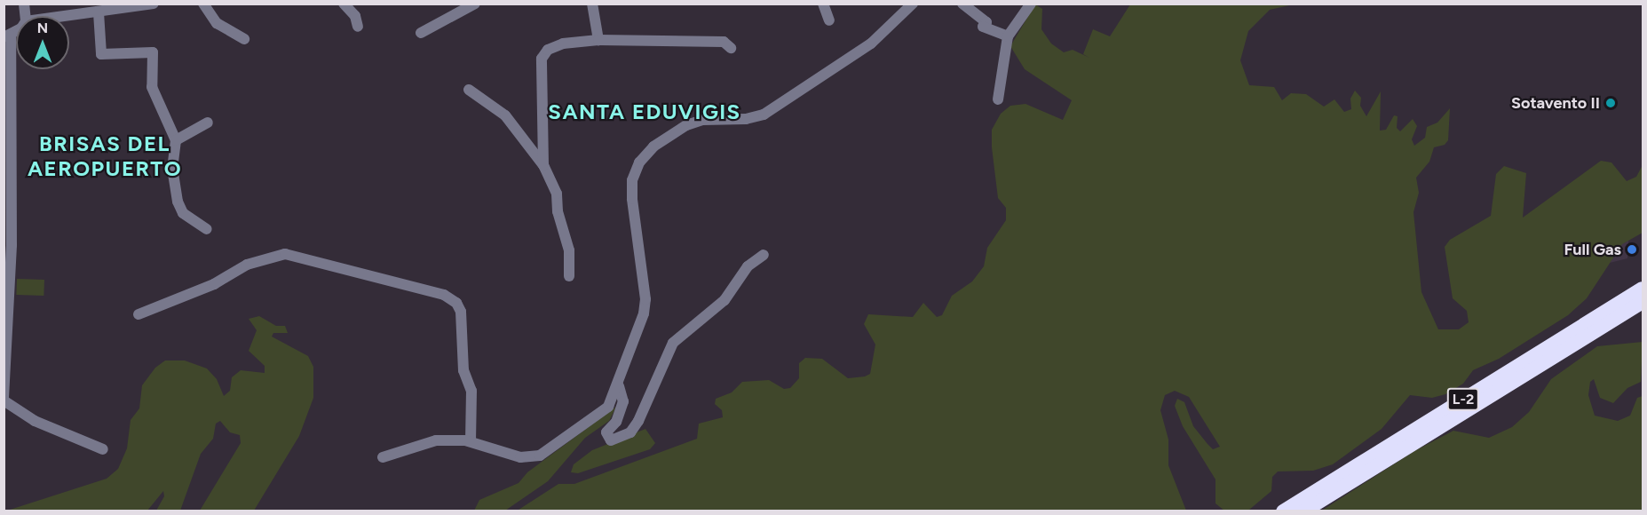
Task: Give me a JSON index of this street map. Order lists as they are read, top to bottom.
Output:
{
  "streets": {
    "highway": ["L-2"]
  },
  "districts": ["SANTA EDUVIGIS", "BRISAS DEL AEROPUERTO"],
  "places": ["Sotavento II", "Full Gas"],
  "north": "top"
}
